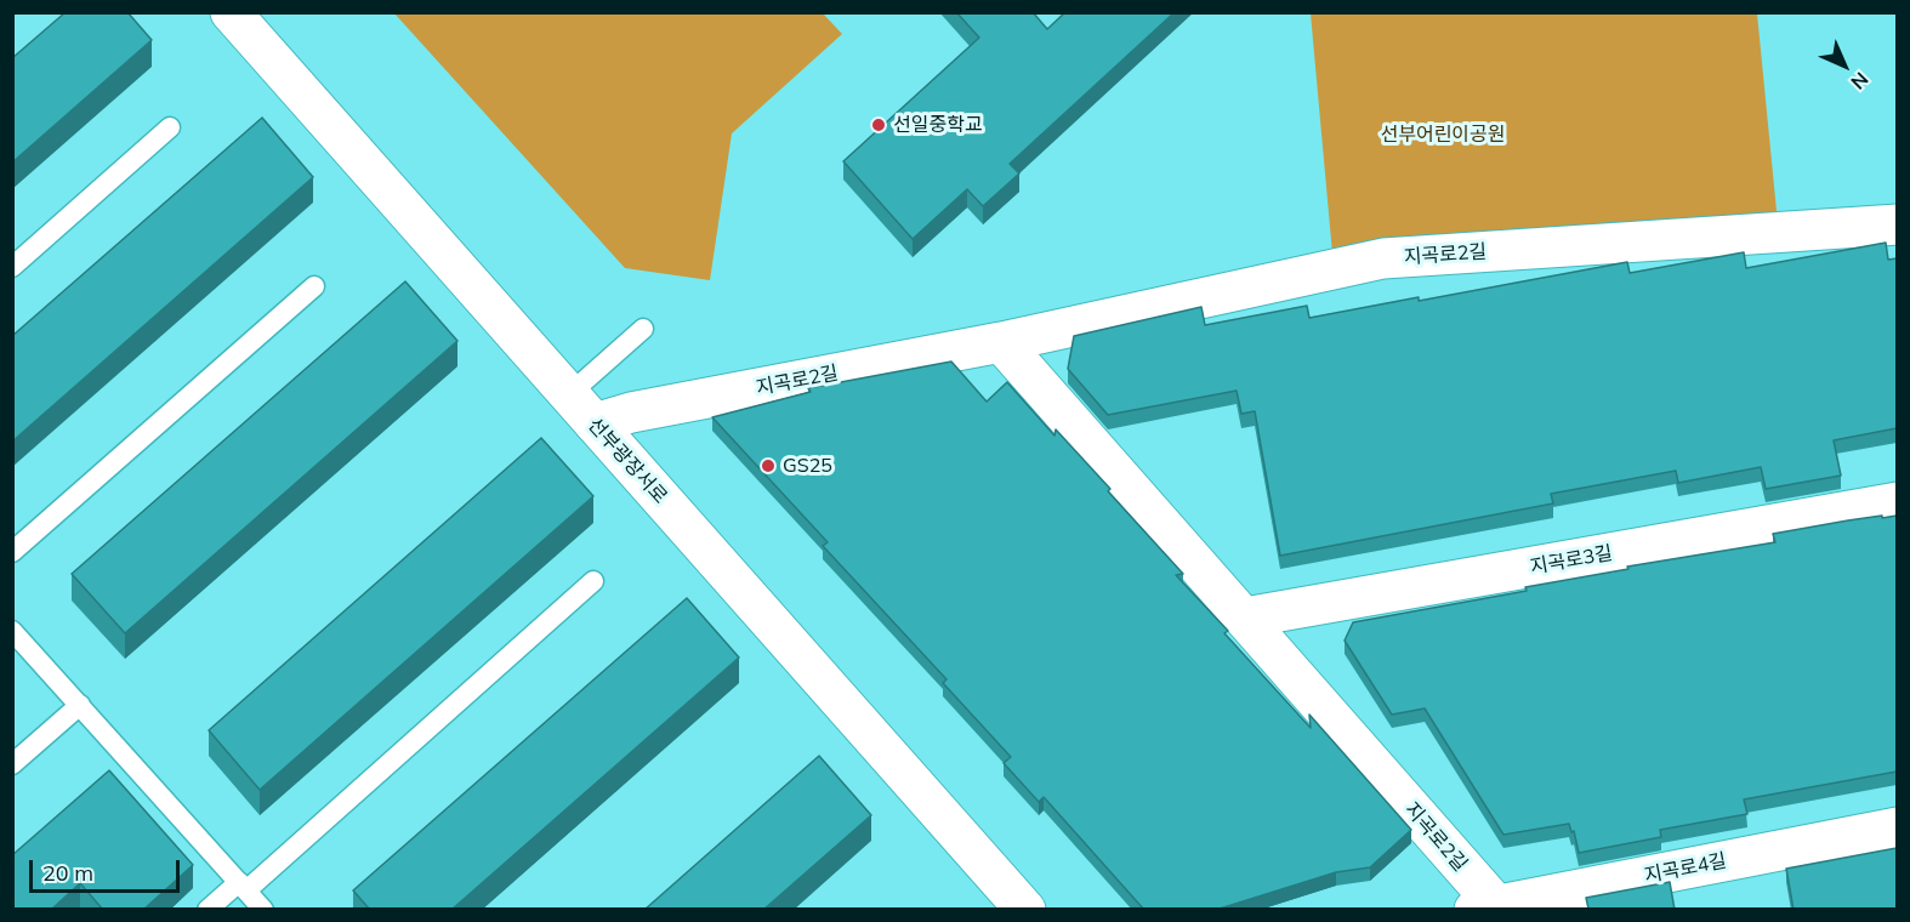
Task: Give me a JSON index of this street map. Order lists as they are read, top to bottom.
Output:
{
  "streets": {
    "street": [
      "지곡로2길",
      "선부광장서로",
      "지곡로3길",
      "지곡로4길"
    ]
  },
  "crossings": [
    ["지곡로2길", "선부광장서로"],
    ["지곡로2길", "지곡로3길"],
    ["지곡로2길", "지곡로4길"]
  ],
  "parks": ["선부어린이공원"],
  "places": ["선일중학교", "GS25"],
  "scale_bar": "20 m",
  "north": "bottom right"
}
